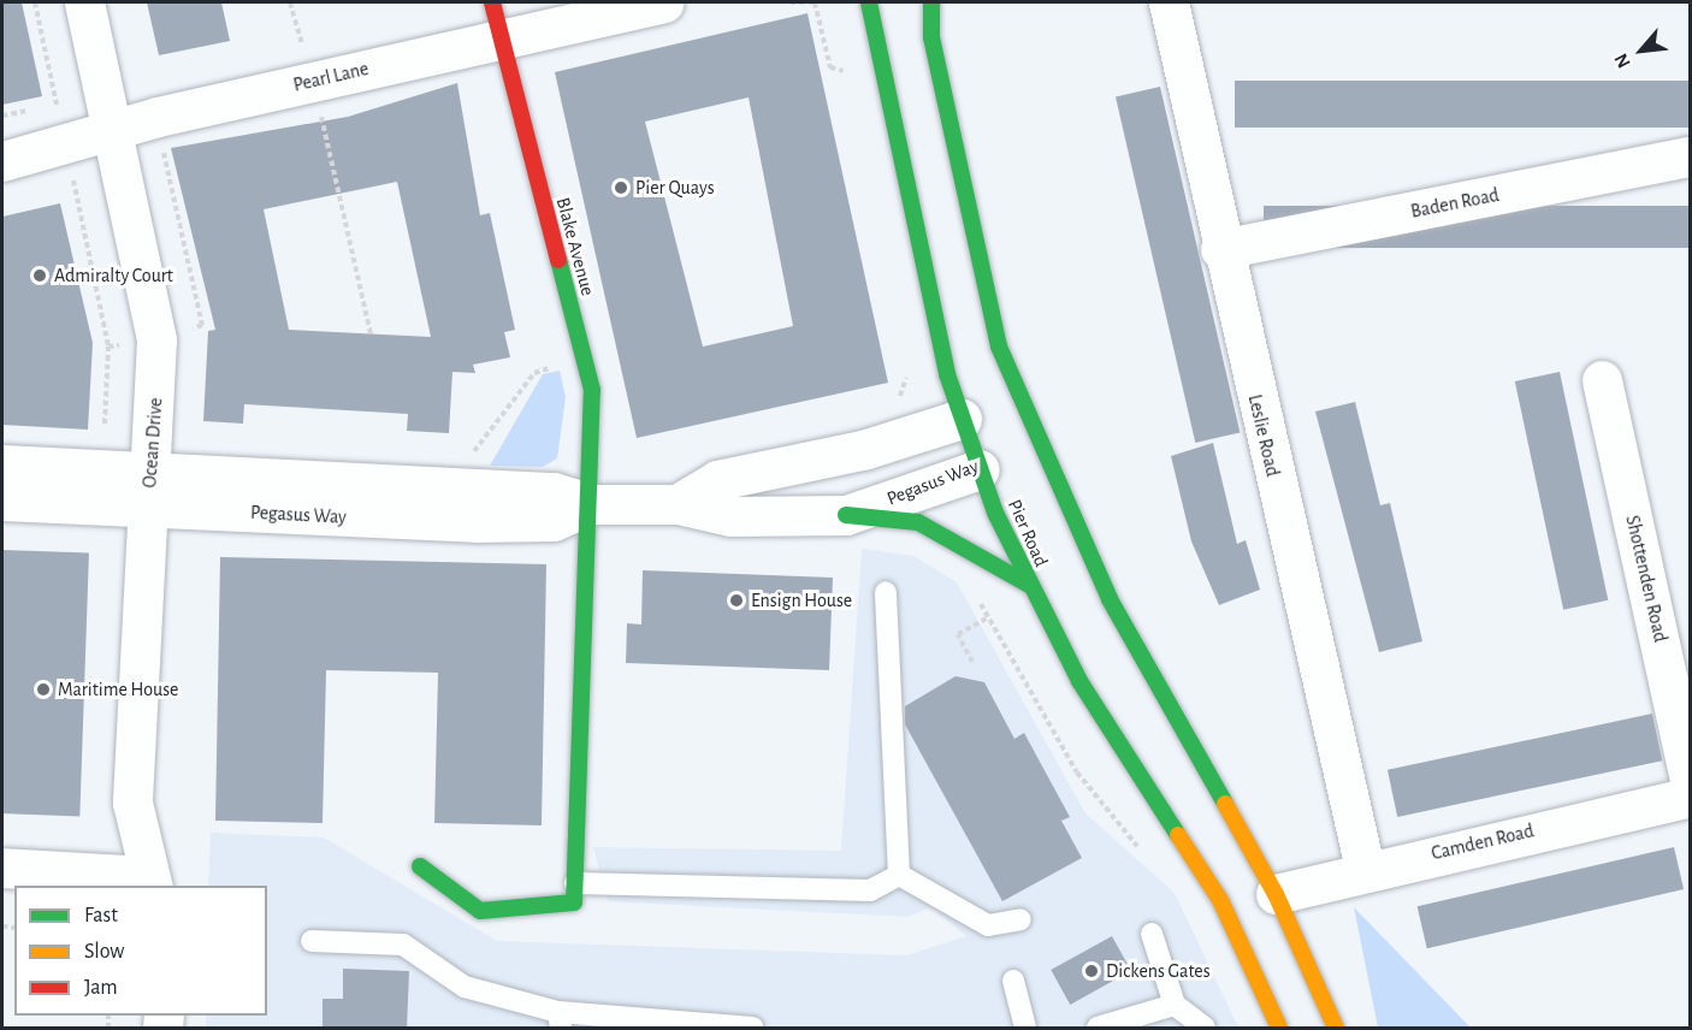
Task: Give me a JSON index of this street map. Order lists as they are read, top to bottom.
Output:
{
  "streets": {
    "main road": ["Blake Avenue", "Pier Road"],
    "street": [
      "Pearl Lane",
      "Baden Road",
      "Leslie Road",
      "Ocean Drive",
      "Pegasus Way",
      "Shottenden Road",
      "Camden Road"
    ]
  },
  "crossings": [
    ["Pearl Lane", "Blake Avenue"],
    ["Pearl Lane", "Ocean Drive"],
    ["Baden Road", "Leslie Road"],
    ["Blake Avenue", "Pegasus Way"],
    ["Leslie Road", "Camden Road"],
    ["Ocean Drive", "Pegasus Way"],
    ["Pegasus Way", "Pier Road"]
  ],
  "places": [
    "Pier Quays",
    "Admiralty Court",
    "Ensign House",
    "Maritime House",
    "Dickens Gates"
  ],
  "legend": ["Fast", "Slow", "Jam"],
  "north": "bottom left"
}
